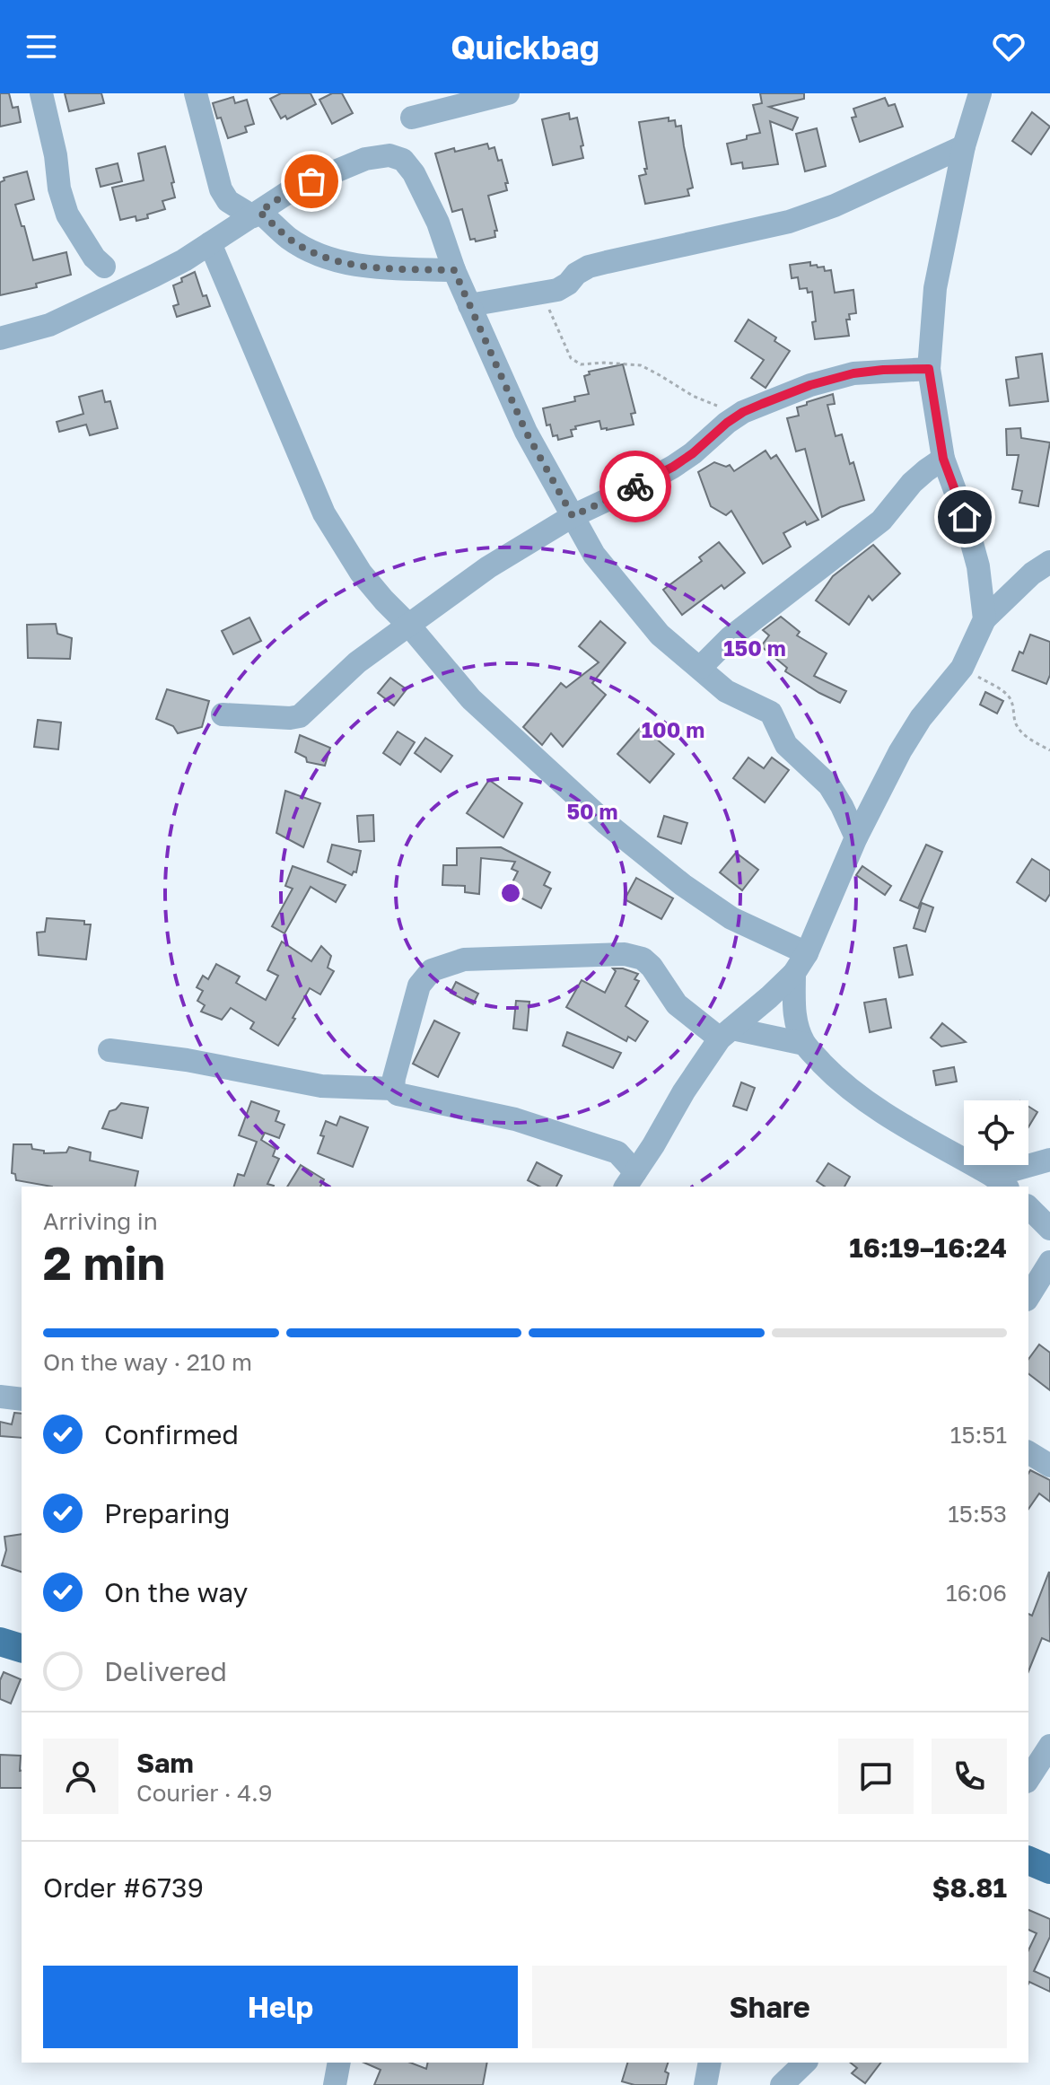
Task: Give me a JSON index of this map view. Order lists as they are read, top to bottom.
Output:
{
  "page": {
    "header": "Quickbag",
    "heading": ["2 min", "Arriving in", "16:19–16:24"],
    "panel": [
      "Sam",
      "Courier · 4.9",
      "Order #6739",
      "$8.81"
    ],
    "bar": "On the way · 210 m",
    "list": [
      ["Confirmed", "15:51"],
      ["Preparing", "15:53"],
      ["On the way", "16:06"],
      "Delivered"
    ],
    "buttons": ["Help", "Share"]
  },
  "rings": ["150 m", "100 m", "50 m"]
}
